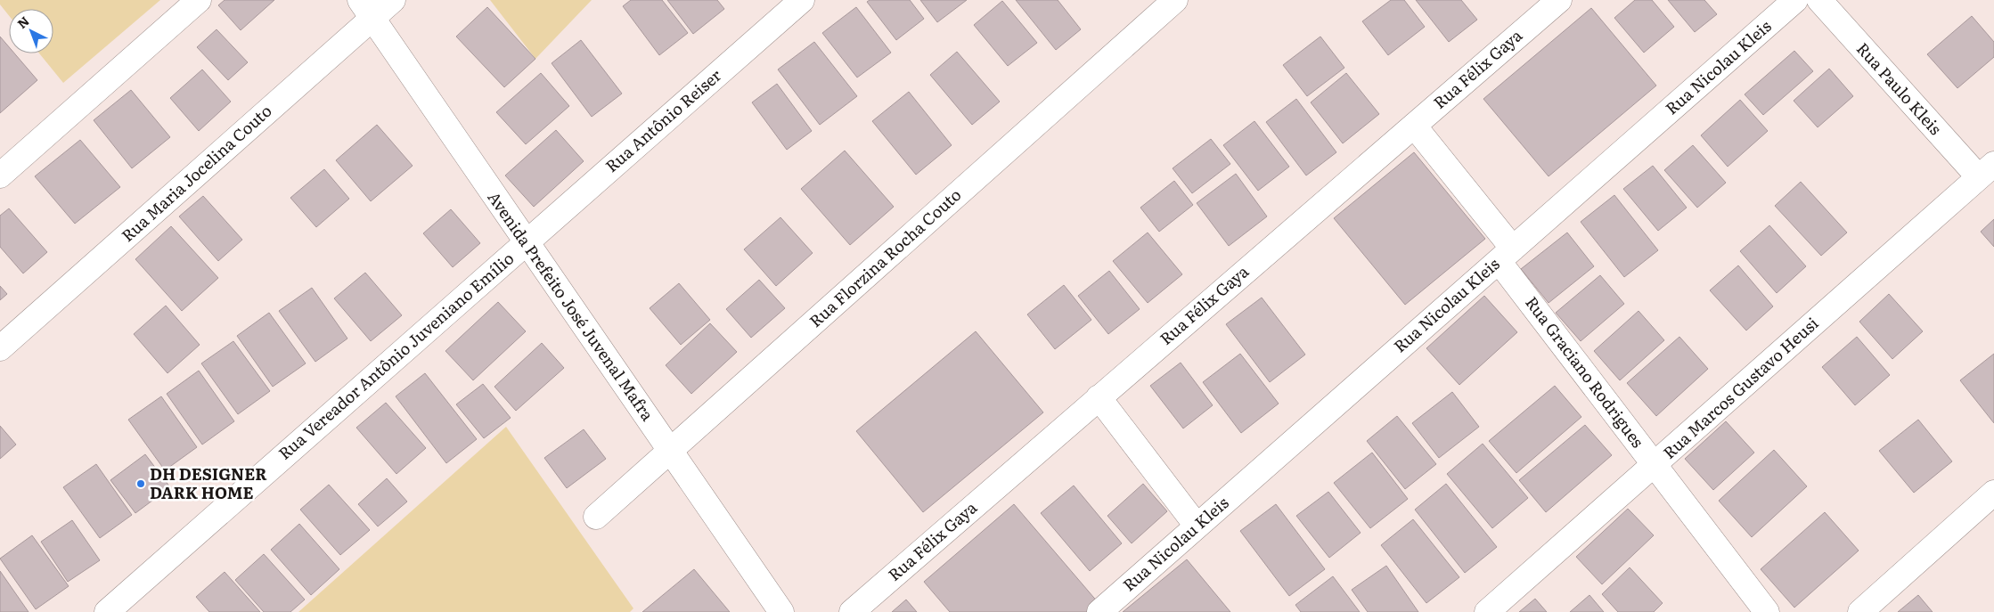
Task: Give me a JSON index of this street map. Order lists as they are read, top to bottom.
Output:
{
  "streets": {
    "street": [
      "Rua Nicolau Kleis",
      "Rua Félix Gaya",
      "Rua Paulo Kleis",
      "Rua Antônio Reiser",
      "Rua Maria Jocelina Couto",
      "Rua Florzina Rocha Couto",
      "Avenida Prefeito José Juvenal Mafra",
      "Rua Vereador Antônio Juveniano Emílio",
      "Rua Graciano Rodrigues",
      "Rua Marcos Gustavo Heusi"
    ]
  },
  "crossings": [
    ["Rua Nicolau Kleis", "Rua Graciano Rodrigues"],
    ["Rua Félix Gaya", "Rua Graciano Rodrigues"],
    ["Rua Paulo Kleis", "Rua Marcos Gustavo Heusi"],
    ["Rua Antônio Reiser", "Avenida Prefeito José Juvenal Mafra"],
    ["Rua Antônio Reiser", "Rua Vereador Antônio Juveniano Emílio"],
    ["Rua Maria Jocelina Couto", "Avenida Prefeito José Juvenal Mafra"],
    ["Rua Florzina Rocha Couto", "Avenida Prefeito José Juvenal Mafra"],
    ["Avenida Prefeito José Juvenal Mafra", "Rua Vereador Antônio Juveniano Emílio"],
    ["Rua Graciano Rodrigues", "Rua Marcos Gustavo Heusi"]
  ],
  "places": ["DH DESIGNER DARK HOME"],
  "north": "top left"
}
